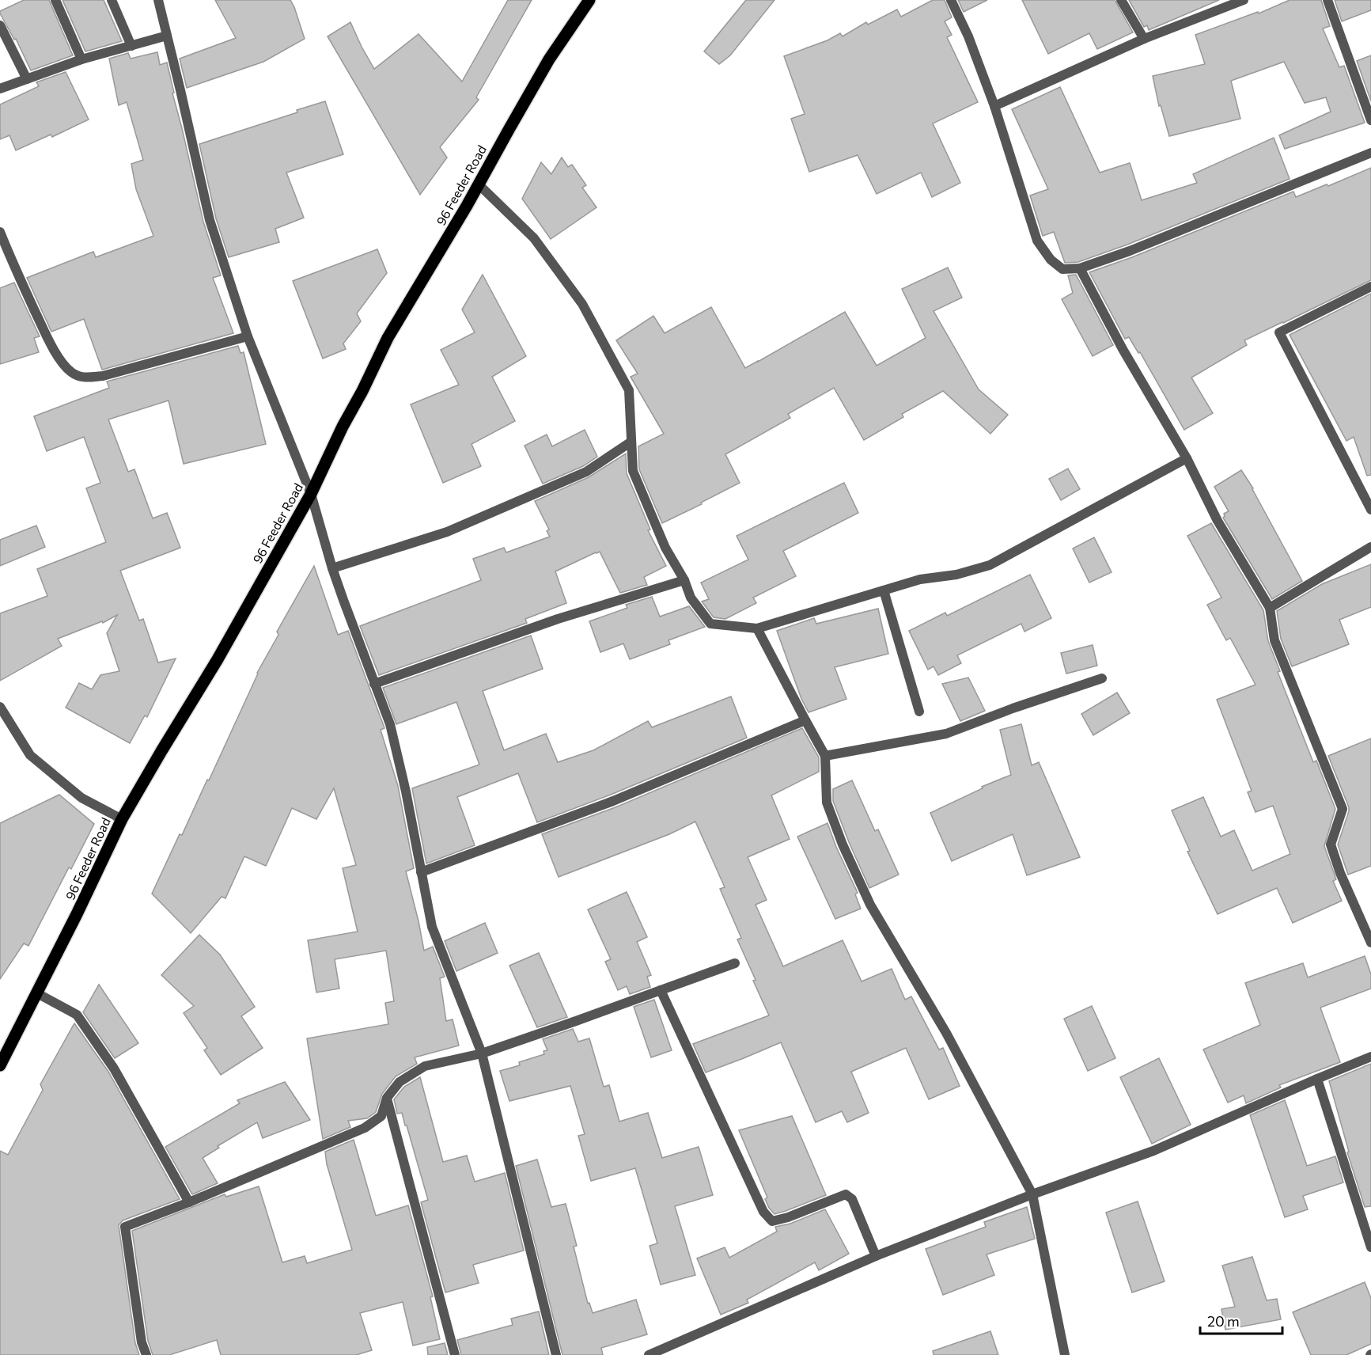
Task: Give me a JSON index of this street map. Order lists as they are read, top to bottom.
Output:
{
  "streets": {
    "main road": ["96 Feeder Road"]
  },
  "scale_bar": "20 m"
}
